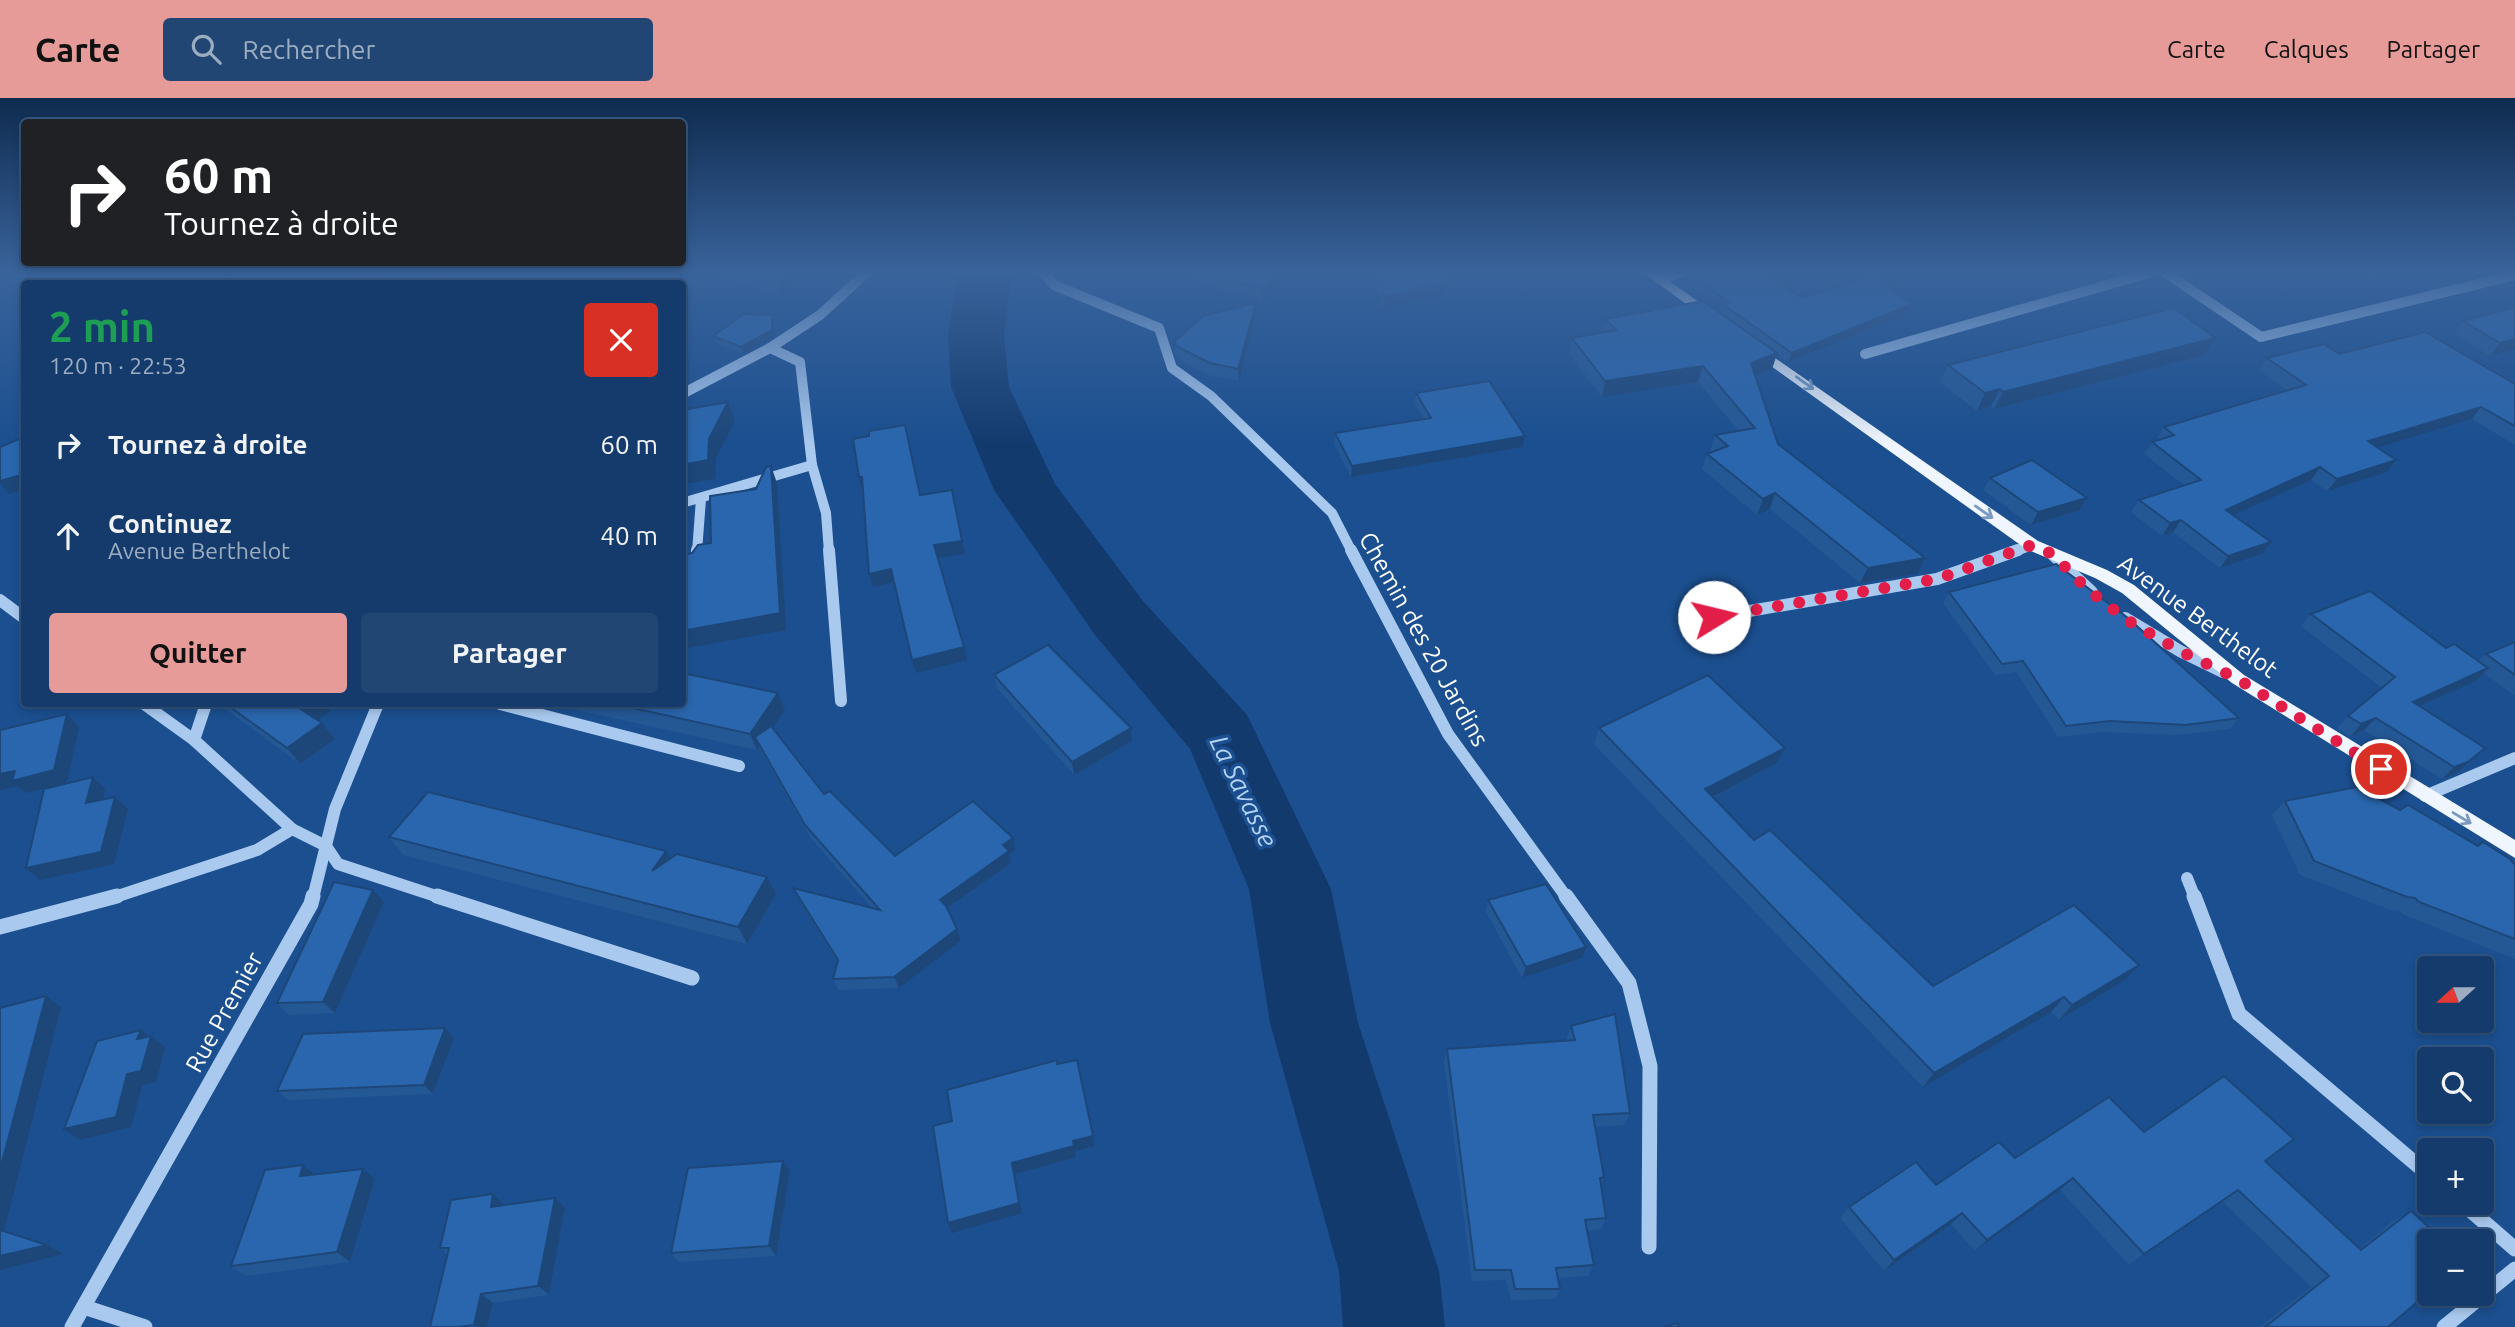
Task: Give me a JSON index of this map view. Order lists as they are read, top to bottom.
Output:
{
  "streets": {
    "main road": ["Avenue Berthelot"],
    "street": ["Chemin des 20 Jardins", "Rue Premier"]
  },
  "one_way": ["Avenue Berthelot"],
  "water": ["La Savasse"],
  "north": "left",
  "page": {
    "header": "Carte",
    "search": "Rechercher",
    "nav": ["Carte", "Calques", "Partager"],
    "turn": ["60 m", "Tournez à droite"],
    "heading": ["2 min", "120 m · 22:53"],
    "list": [
      {
        "name": "Tournez à droite",
        "value": "60 m"
      },
      {
        "name": "Continuez",
        "note": "Avenue Berthelot",
        "value": "40 m"
      }
    ],
    "buttons": ["Quitter", "Partager"],
    "map_buttons": ["+", "−"]
  }
}
